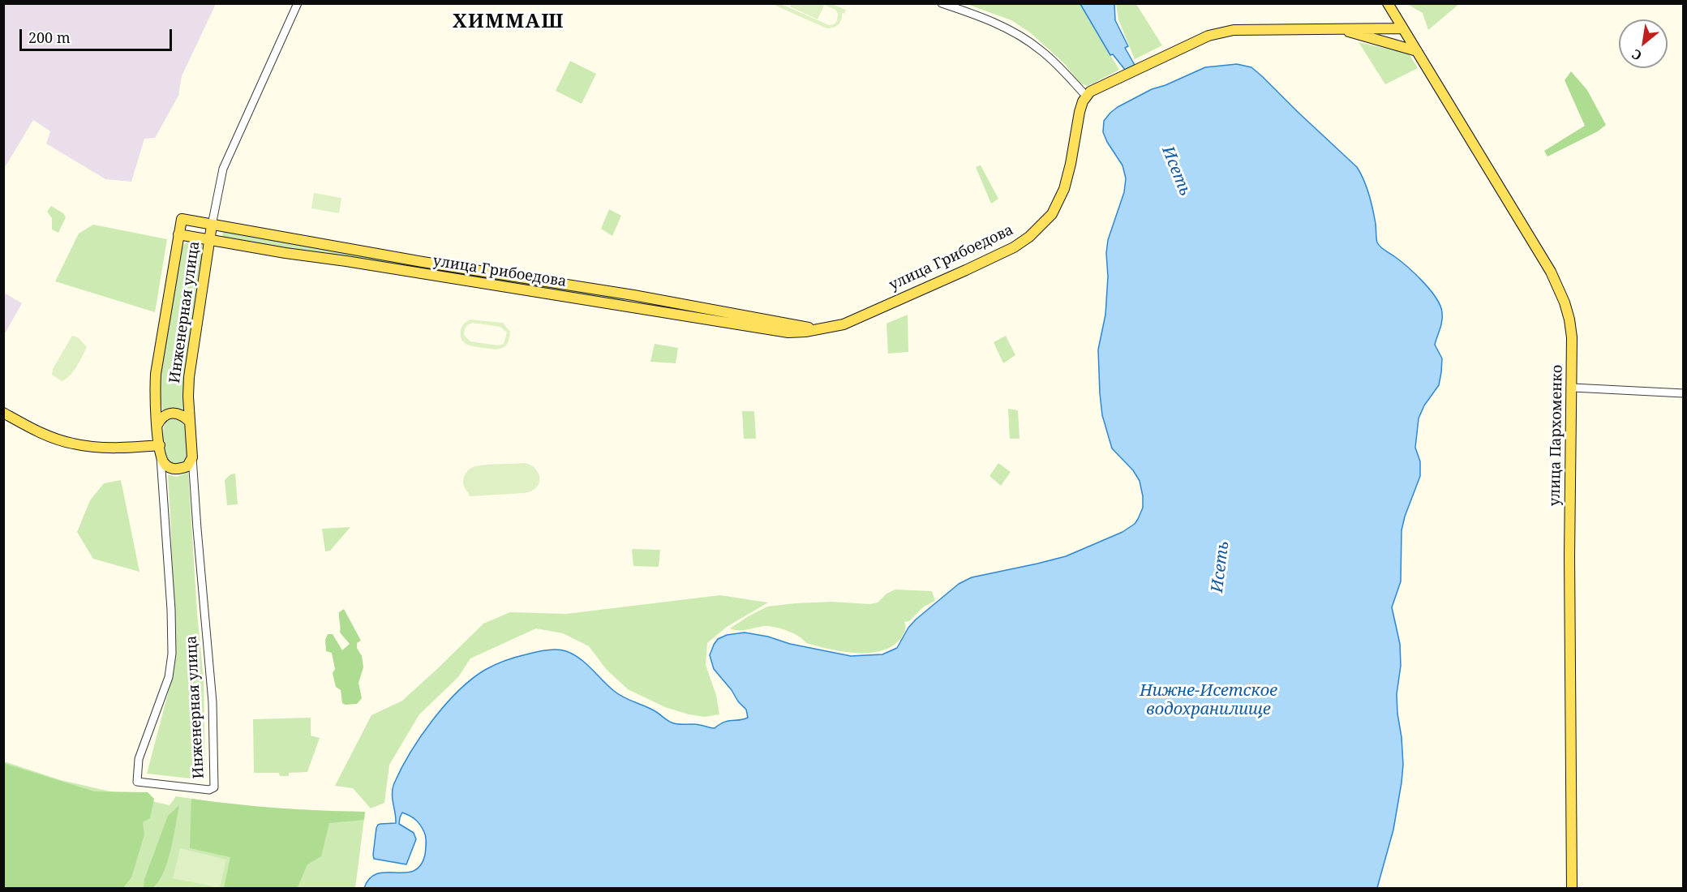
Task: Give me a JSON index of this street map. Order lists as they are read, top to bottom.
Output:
{
  "streets": {
    "main road": ["улица Грибоедова", "Инженерная улица", "улица Пархоменко"]
  },
  "crossings": [
    ["улица Грибоедова", "Инженерная улица"]
  ],
  "districts": ["ХИММАШ"],
  "water": ["Исеть", "Нижне-Исетское водохранилище"],
  "scale_bar": "200 m",
  "north": "bottom left"
}
